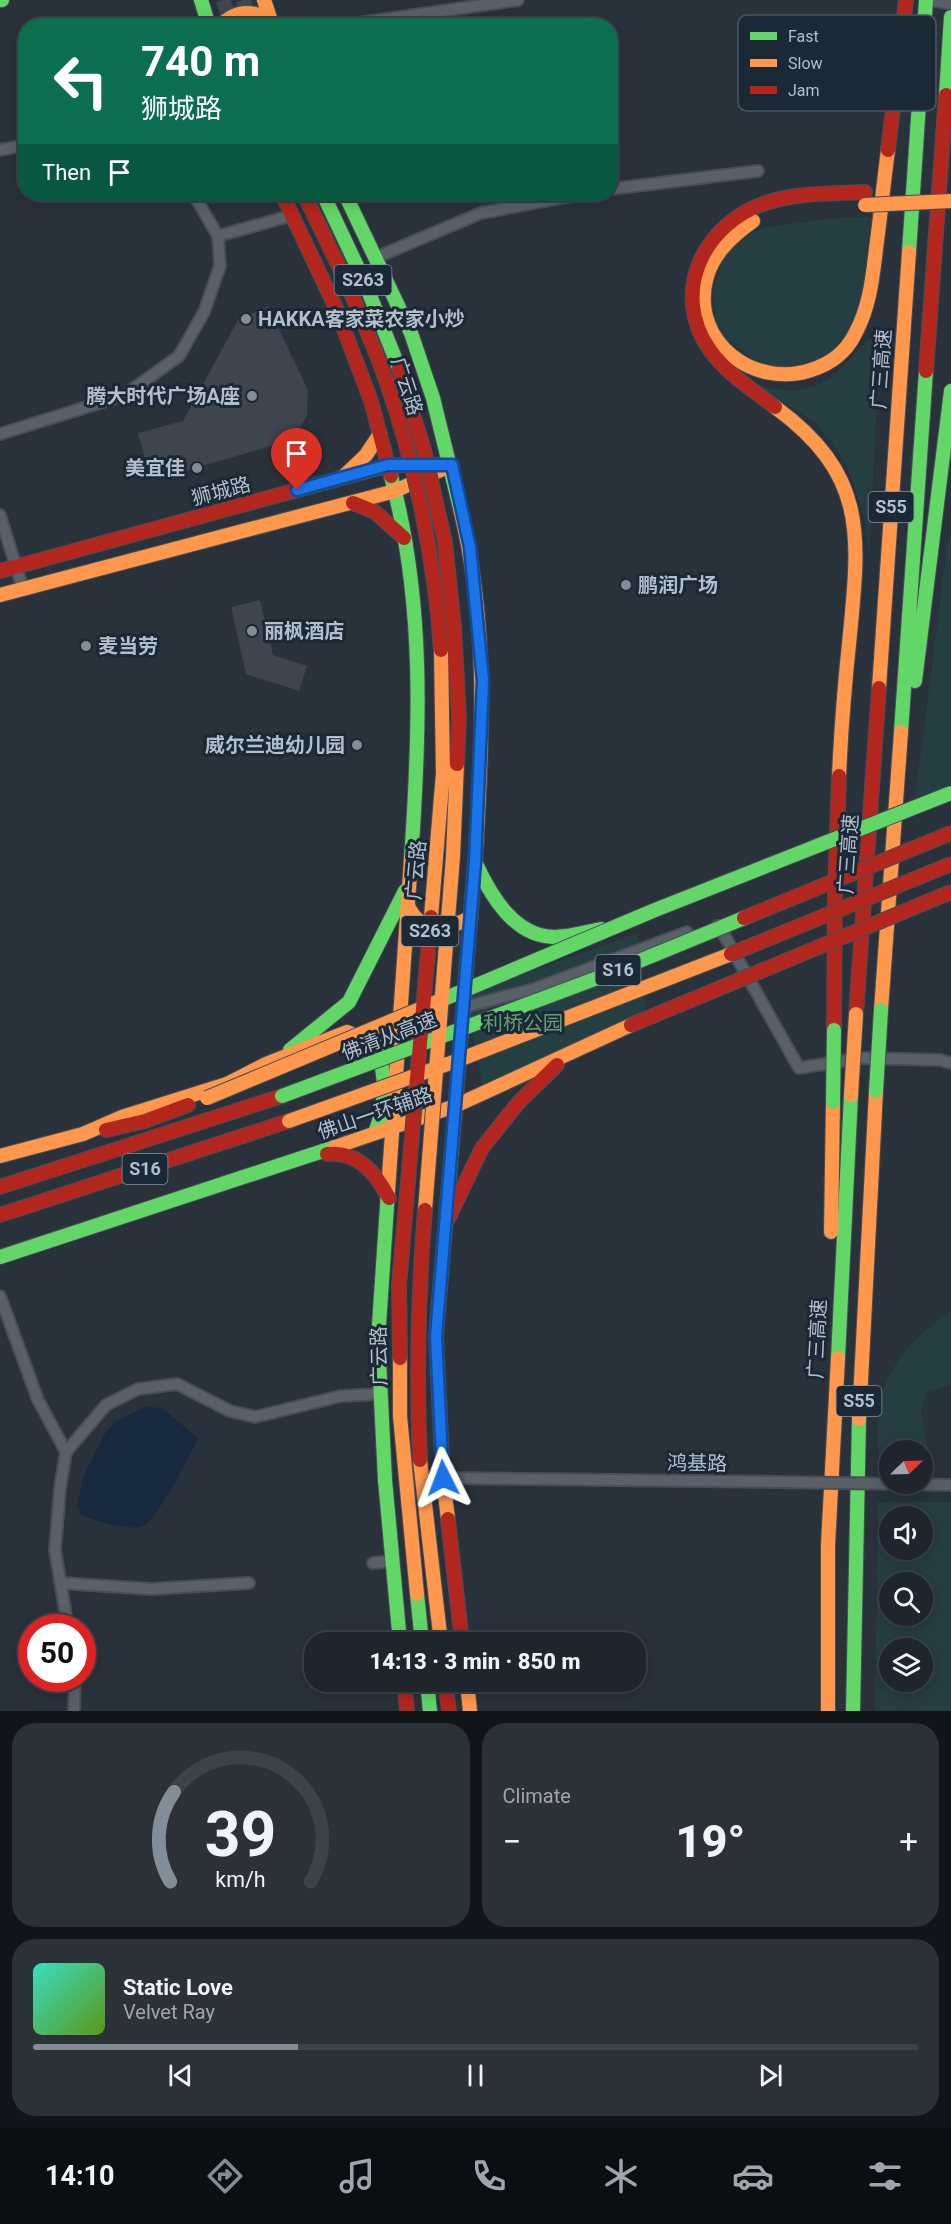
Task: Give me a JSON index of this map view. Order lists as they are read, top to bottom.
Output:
{
  "streets": {
    "main road": [
      "S263",
      "广三高速",
      "广云路",
      "狮城路",
      "S55",
      "S16",
      "佛清从高速",
      "佛山一环辅路"
    ],
    "street": ["鸿基路"]
  },
  "crossings": [
    ["S263", "狮城路"],
    ["S263", "佛山一环辅路"],
    ["S263", "鸿基路"],
    ["广云路", "狮城路"],
    ["广云路", "佛山一环辅路"]
  ],
  "parks": ["利桥公园"],
  "places": [
    "HAKKA客家菜农家小炒",
    "腾大时代广场A座",
    "美宜佳",
    "鹏润广场",
    "丽枫酒店",
    "麦当劳",
    "威尔兰迪幼儿园"
  ],
  "legend": ["Fast", "Slow", "Jam"],
  "north": "top right",
  "page": {
    "turn": ["740 m", "狮城路"],
    "then": "Then",
    "limit": "50",
    "trip": "14:13 · 3 min · 850 m",
    "tile": "Climate",
    "heat": ["−", "19°", "+"],
    "song": ["Static Love", "Velvet Ray"],
    "tabs": "14:10",
    "gauge": ["39", "km/h"]
  }
}
